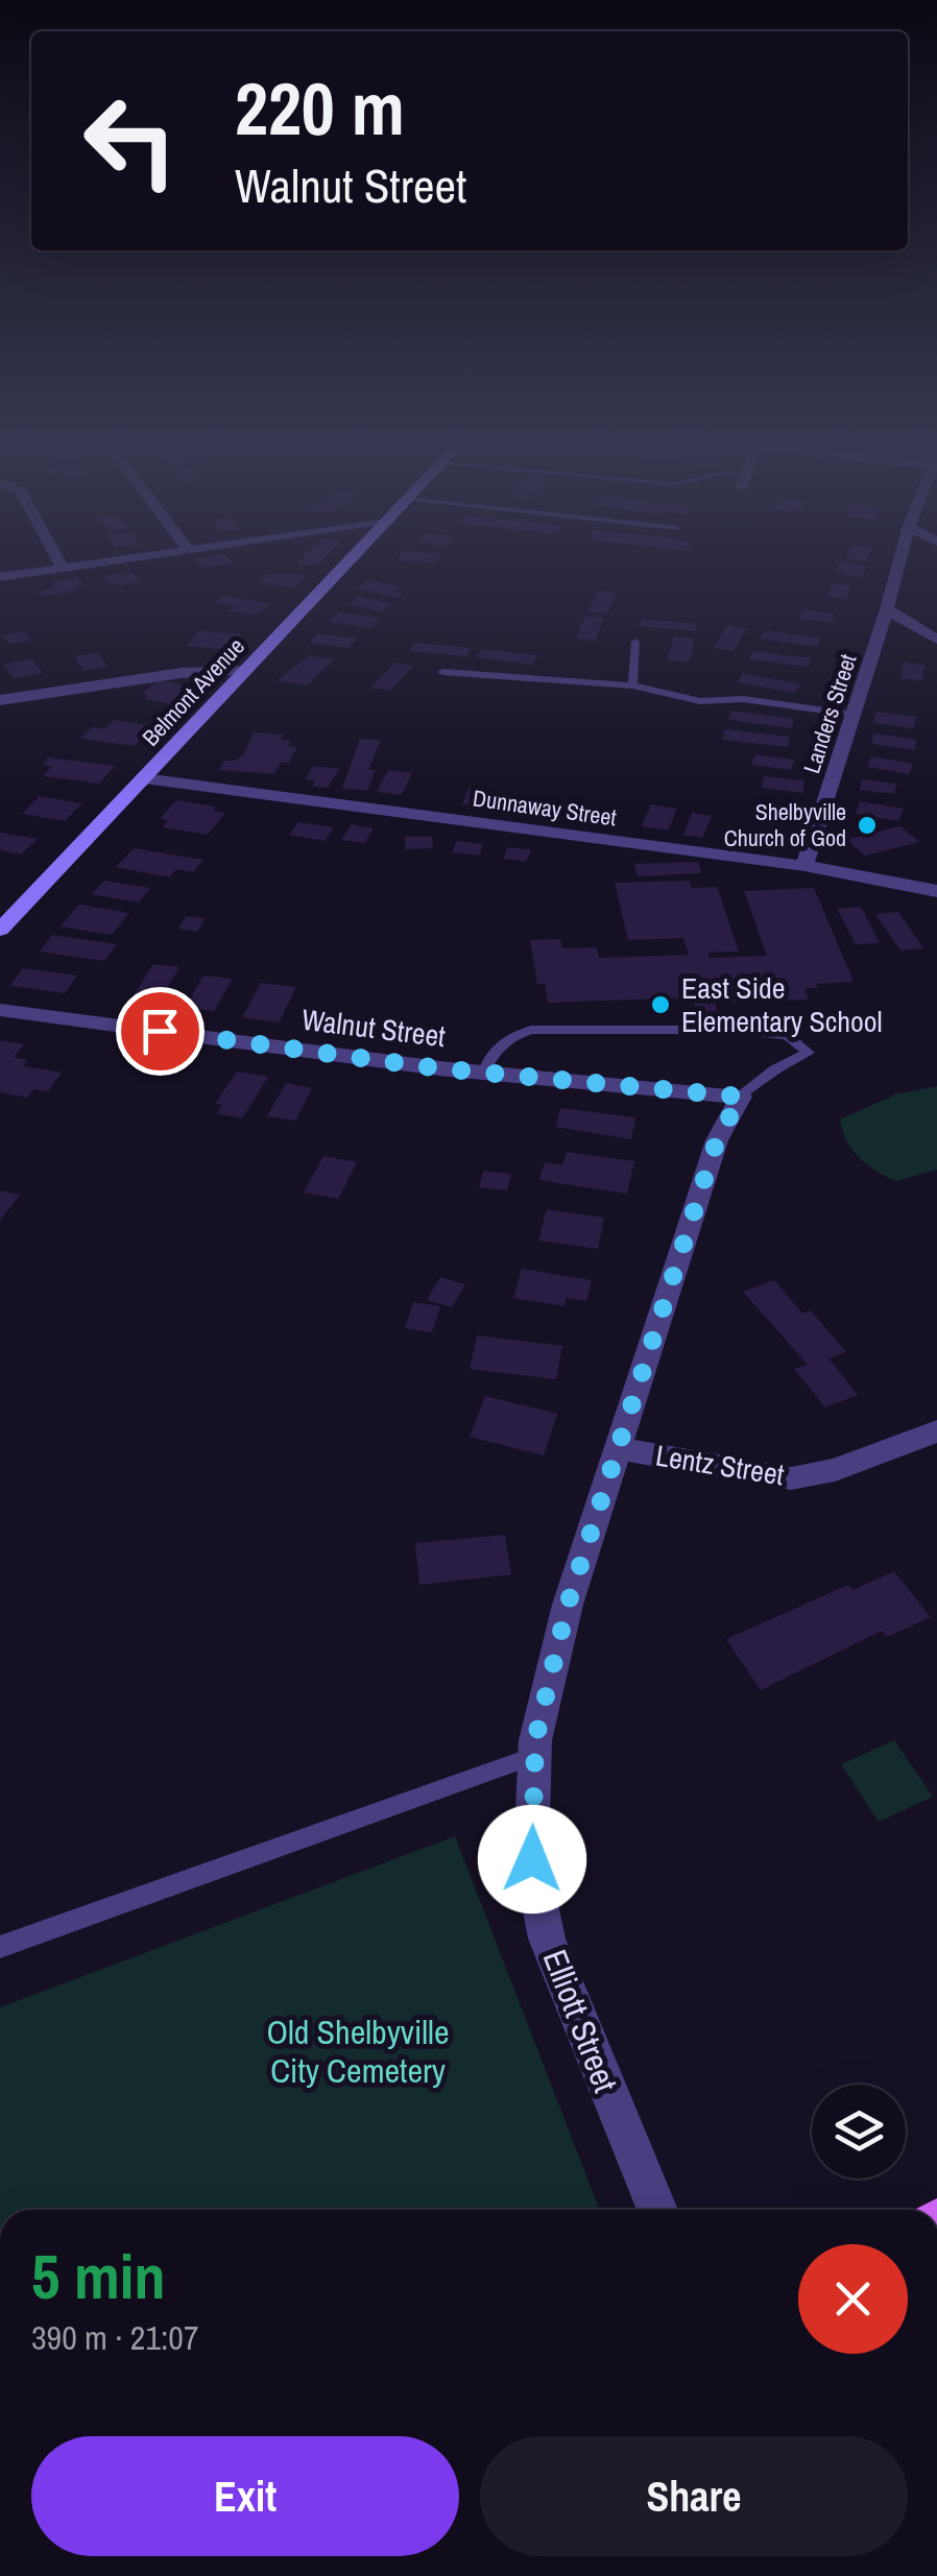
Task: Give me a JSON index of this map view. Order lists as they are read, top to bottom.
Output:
{
  "streets": {
    "main road": ["Belmont Avenue"],
    "street": [
      "Landers Street",
      "Dunnaway Street",
      "Walnut Street",
      "Lentz Street",
      "Elliott Street"
    ]
  },
  "crossings": [
    ["Belmont Avenue", "Dunnaway Street"],
    ["Landers Street", "Dunnaway Street"],
    ["Walnut Street", "Elliott Street"],
    ["Lentz Street", "Elliott Street"]
  ],
  "parks": ["Old Shelbyville City Cemetery"],
  "places": ["Shelbyville Church of God", "East Side Elementary School"],
  "page": {
    "turn": ["220 m", "Walnut Street"],
    "heading": ["5 min", "390 m · 21:07"],
    "buttons": ["Exit", "Share"]
  }
}
